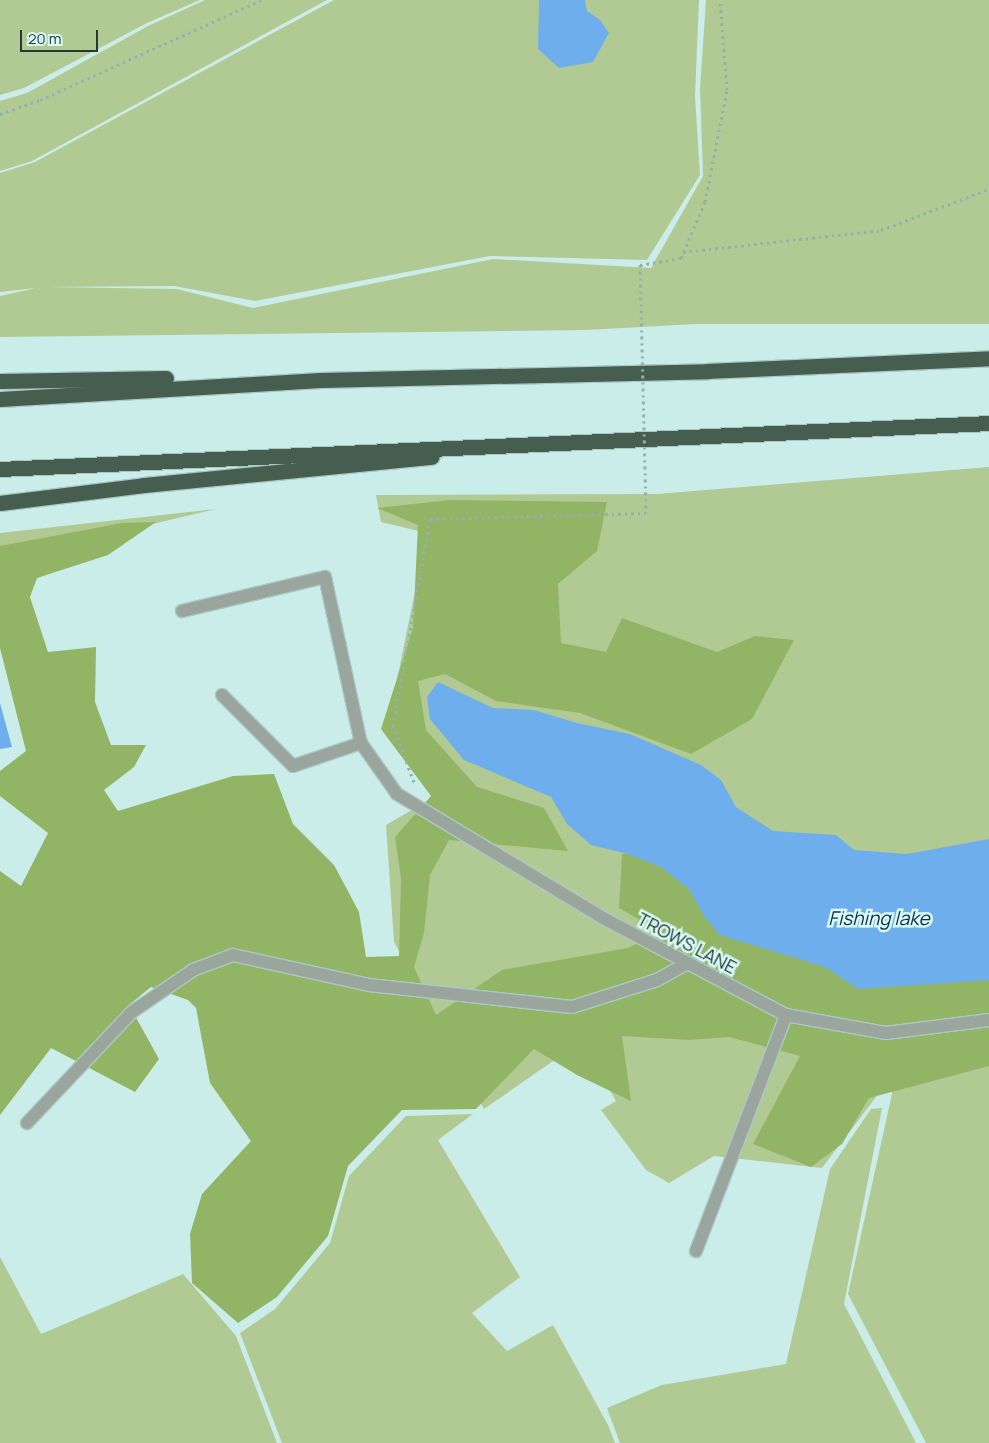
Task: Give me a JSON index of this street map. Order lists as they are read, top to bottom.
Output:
{
  "streets": {
    "street": ["TROWS LANE"]
  },
  "water": ["Fishing lake"],
  "scale_bar": "20 m"
}
